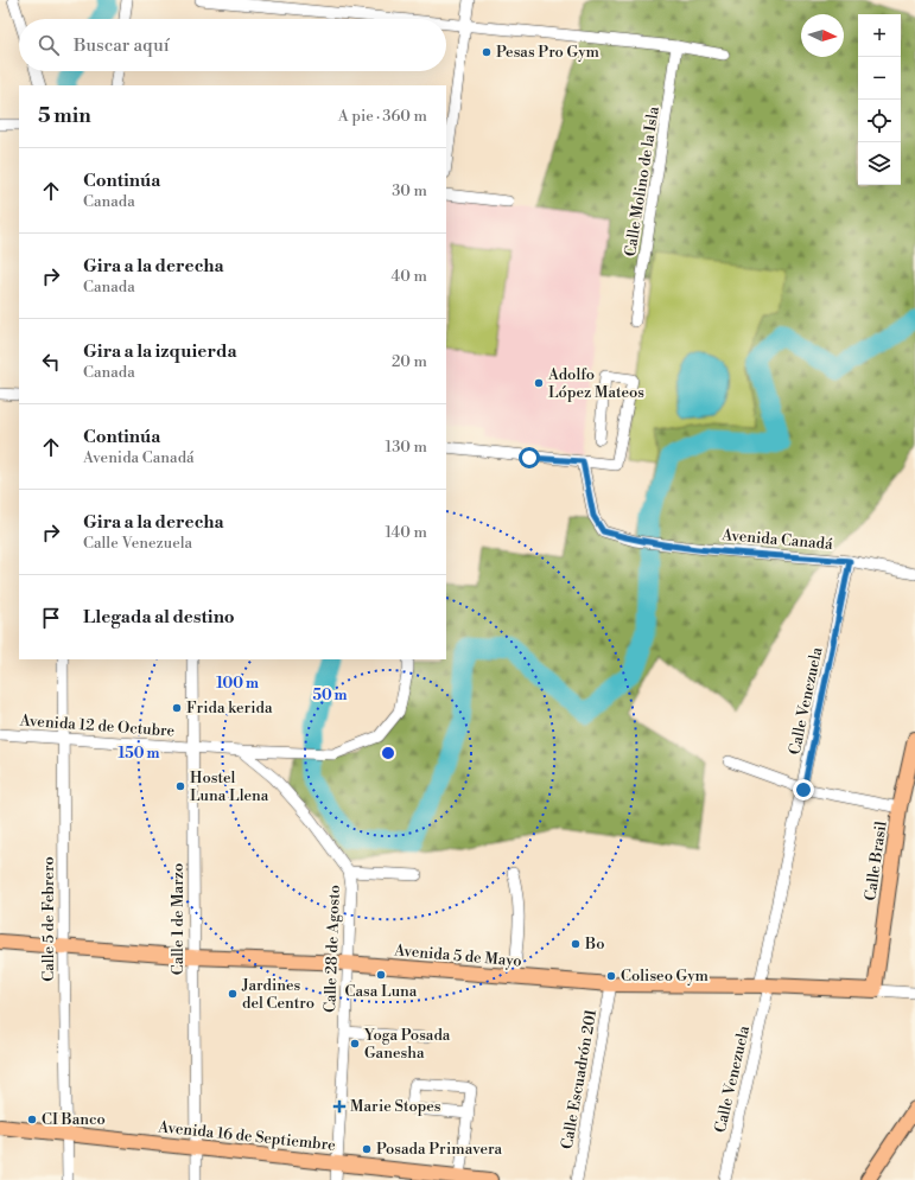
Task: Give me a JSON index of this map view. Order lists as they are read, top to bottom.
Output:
{
  "streets": {
    "main road": ["Calle Brasil", "Avenida 5 de Mayo", "Avenida 16 de Septiembre"],
    "street": [
      "Calle Molino de la Isla",
      "Avenida Canadá",
      "Calle Venezuela",
      "Avenida 12 de Octubre",
      "Calle 5 de Febrero",
      "Calle 1 de Marzo",
      "Calle 28 de Agosto",
      "Calle Escuadrón 201"
    ]
  },
  "crossings": [
    ["Avenida Canadá", "Calle Venezuela"],
    ["Calle Venezuela", "Avenida 5 de Mayo"],
    ["Avenida 12 de Octubre", "Calle 5 de Febrero"],
    ["Avenida 12 de Octubre", "Calle 1 de Marzo"],
    ["Calle Brasil", "Avenida 5 de Mayo"],
    ["Calle 5 de Febrero", "Avenida 5 de Mayo"],
    ["Calle 5 de Febrero", "Avenida 16 de Septiembre"],
    ["Calle 1 de Marzo", "Avenida 5 de Mayo"],
    ["Calle 1 de Marzo", "Avenida 16 de Septiembre"],
    ["Calle 28 de Agosto", "Avenida 5 de Mayo"],
    ["Calle 28 de Agosto", "Avenida 16 de Septiembre"],
    ["Avenida 5 de Mayo", "Calle Escuadrón 201"]
  ],
  "places": {
    "other": [
      "Pesas Pro Gym",
      "Adolfo López Mateos",
      "Frida kerida",
      "Hostel Luna Llena",
      "Bo",
      "Casa Luna",
      "Coliseo Gym",
      "Jardines del Centro",
      "Yoga Posada Ganesha",
      "CI Banco",
      "Posada Primavera"
    ],
    "health": ["Marie Stopes"]
  },
  "north": "right",
  "page": {
    "map_buttons": ["+", "−"],
    "search": "Buscar aquí",
    "heading": ["5 min", "A pie · 360 m"],
    "list": [
      ["Continúa", "Canada", "30 m"],
      ["Gira a la derecha", "Canada", "40 m"],
      ["Gira a la izquierda", "Canada", "20 m"],
      ["Continúa", "Avenida Canadá", "130 m"],
      ["Gira a la derecha", "Calle Venezuela", "140 m"],
      "Llegada al destino"
    ]
  },
  "rings": ["100 m", "50 m", "150 m"]
}
